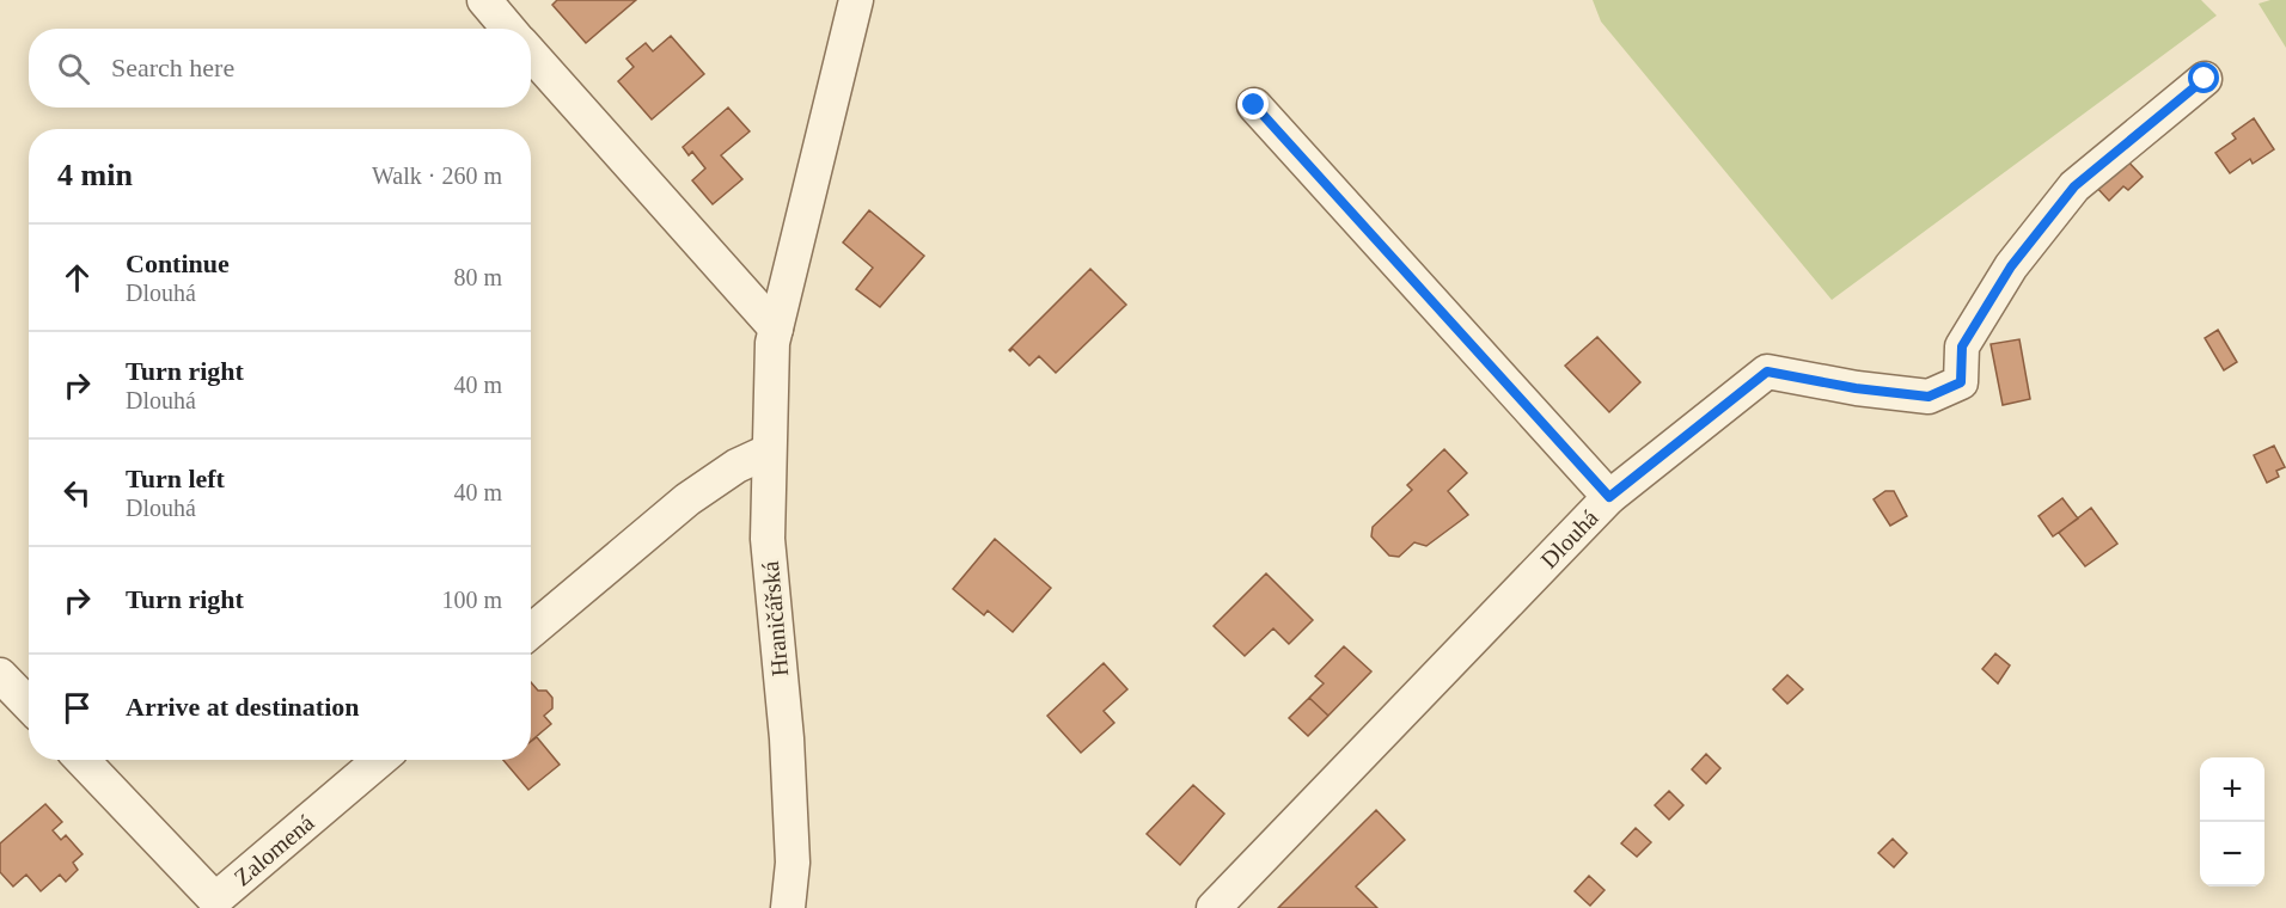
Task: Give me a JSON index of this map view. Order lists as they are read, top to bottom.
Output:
{
  "streets": {
    "street": ["Dlouhá", "Hraničářská", "Zalomená"]
  },
  "page": {
    "search": "Search here",
    "heading": ["4 min", "Walk · 260 m"],
    "list": [
      ["Continue", "Dlouhá", "80 m"],
      ["Turn right", "Dlouhá", "40 m"],
      ["Turn left", "Dlouhá", "40 m"],
      ["Turn right", "100 m"],
      "Arrive at destination"
    ],
    "map_buttons": ["+", "−"]
  }
}
